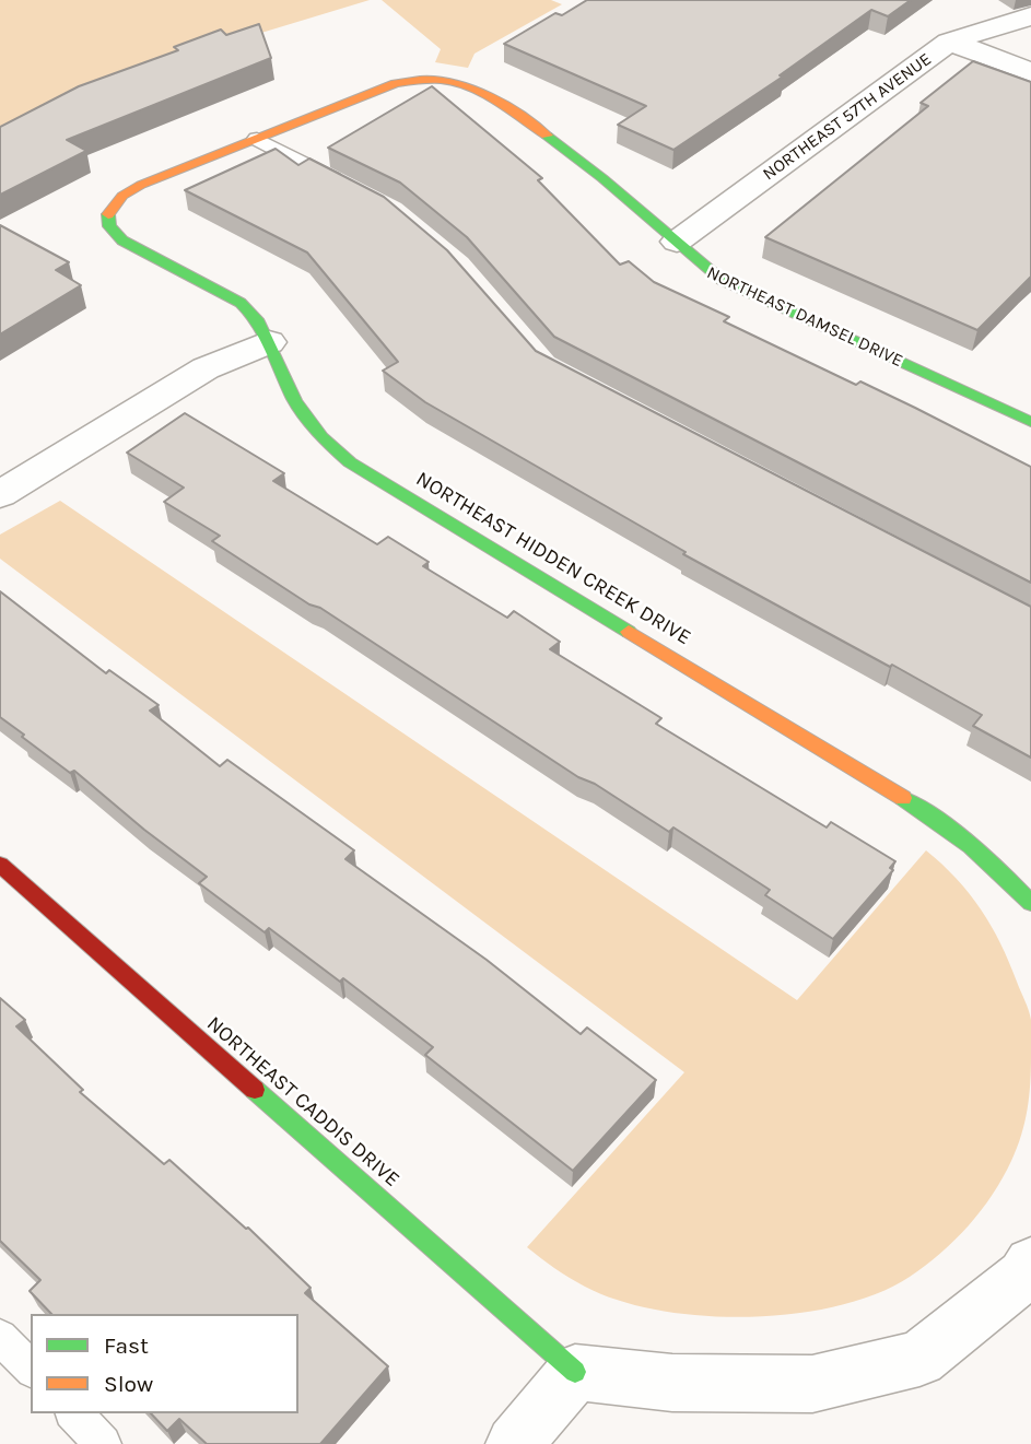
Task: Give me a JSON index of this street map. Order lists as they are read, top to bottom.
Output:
{
  "streets": {
    "street": [
      "NORTHEAST 57TH AVENUE",
      "NORTHEAST DAMSEL DRIVE",
      "NORTHEAST HIDDEN CREEK DRIVE",
      "NORTHEAST CADDIS DRIVE"
    ]
  },
  "crossings": [
    ["NORTHEAST 57TH AVENUE", "NORTHEAST DAMSEL DRIVE"],
    ["NORTHEAST DAMSEL DRIVE", "NORTHEAST HIDDEN CREEK DRIVE"]
  ],
  "legend": ["Fast", "Slow"]
}
